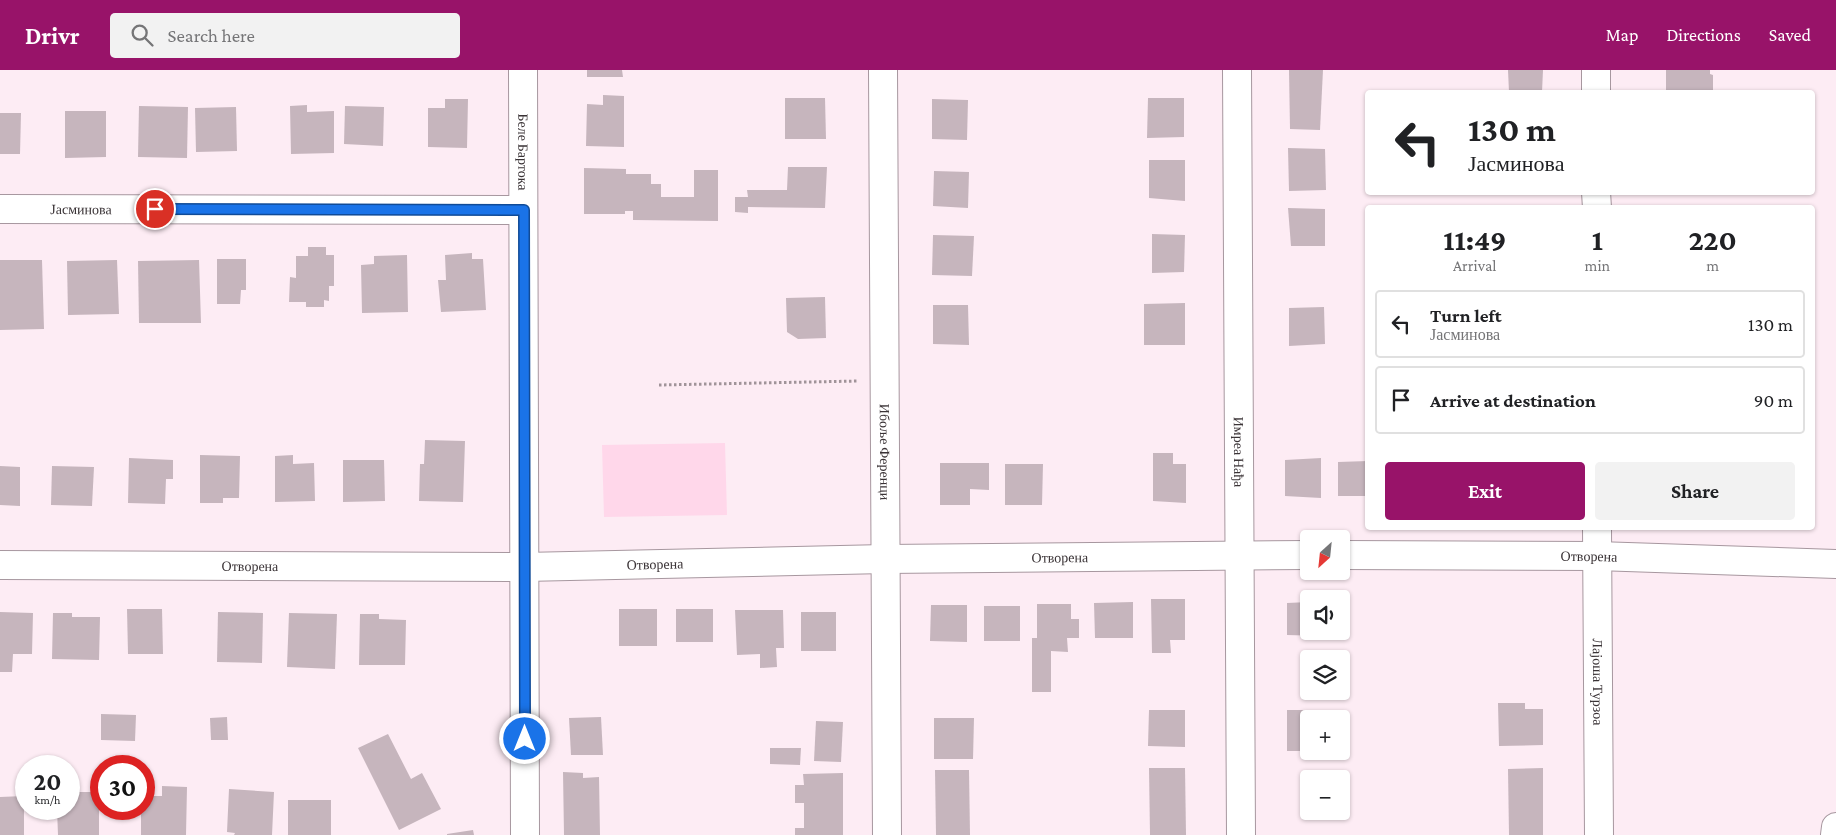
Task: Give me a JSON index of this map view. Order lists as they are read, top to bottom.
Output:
{
  "streets": {
    "street": [
      "Беле Бартока",
      "Јасминова",
      "Ибоље Ференци",
      "Имреа Нађа",
      "Отворена",
      "Лајоша Турзоа"
    ]
  },
  "crossings": [
    ["Беле Бартока", "Јасминова"],
    ["Беле Бартока", "Отворена"],
    ["Ибоље Ференци", "Отворена"],
    ["Имреа Нађа", "Отворена"],
    ["Отворена", "Лајоша Турзоа"]
  ],
  "north": "bottom left",
  "page": {
    "header": "Drivr",
    "search": "Search here",
    "nav": ["Map", "Directions", "Saved"],
    "turn": ["130 m", "Јасминова"],
    "eta": [
      "11:49",
      "Arrival",
      "1",
      "min",
      "220",
      "m"
    ],
    "list": [
      {
        "name": "Turn left",
        "note": "Јасминова",
        "value": "130 m"
      },
      {
        "name": "Arrive at destination",
        "value": "90 m"
      }
    ],
    "buttons": ["Exit", "Share"],
    "map_buttons": ["+", "−"],
    "speed": "20 km/h",
    "limit": "30"
  }
}
